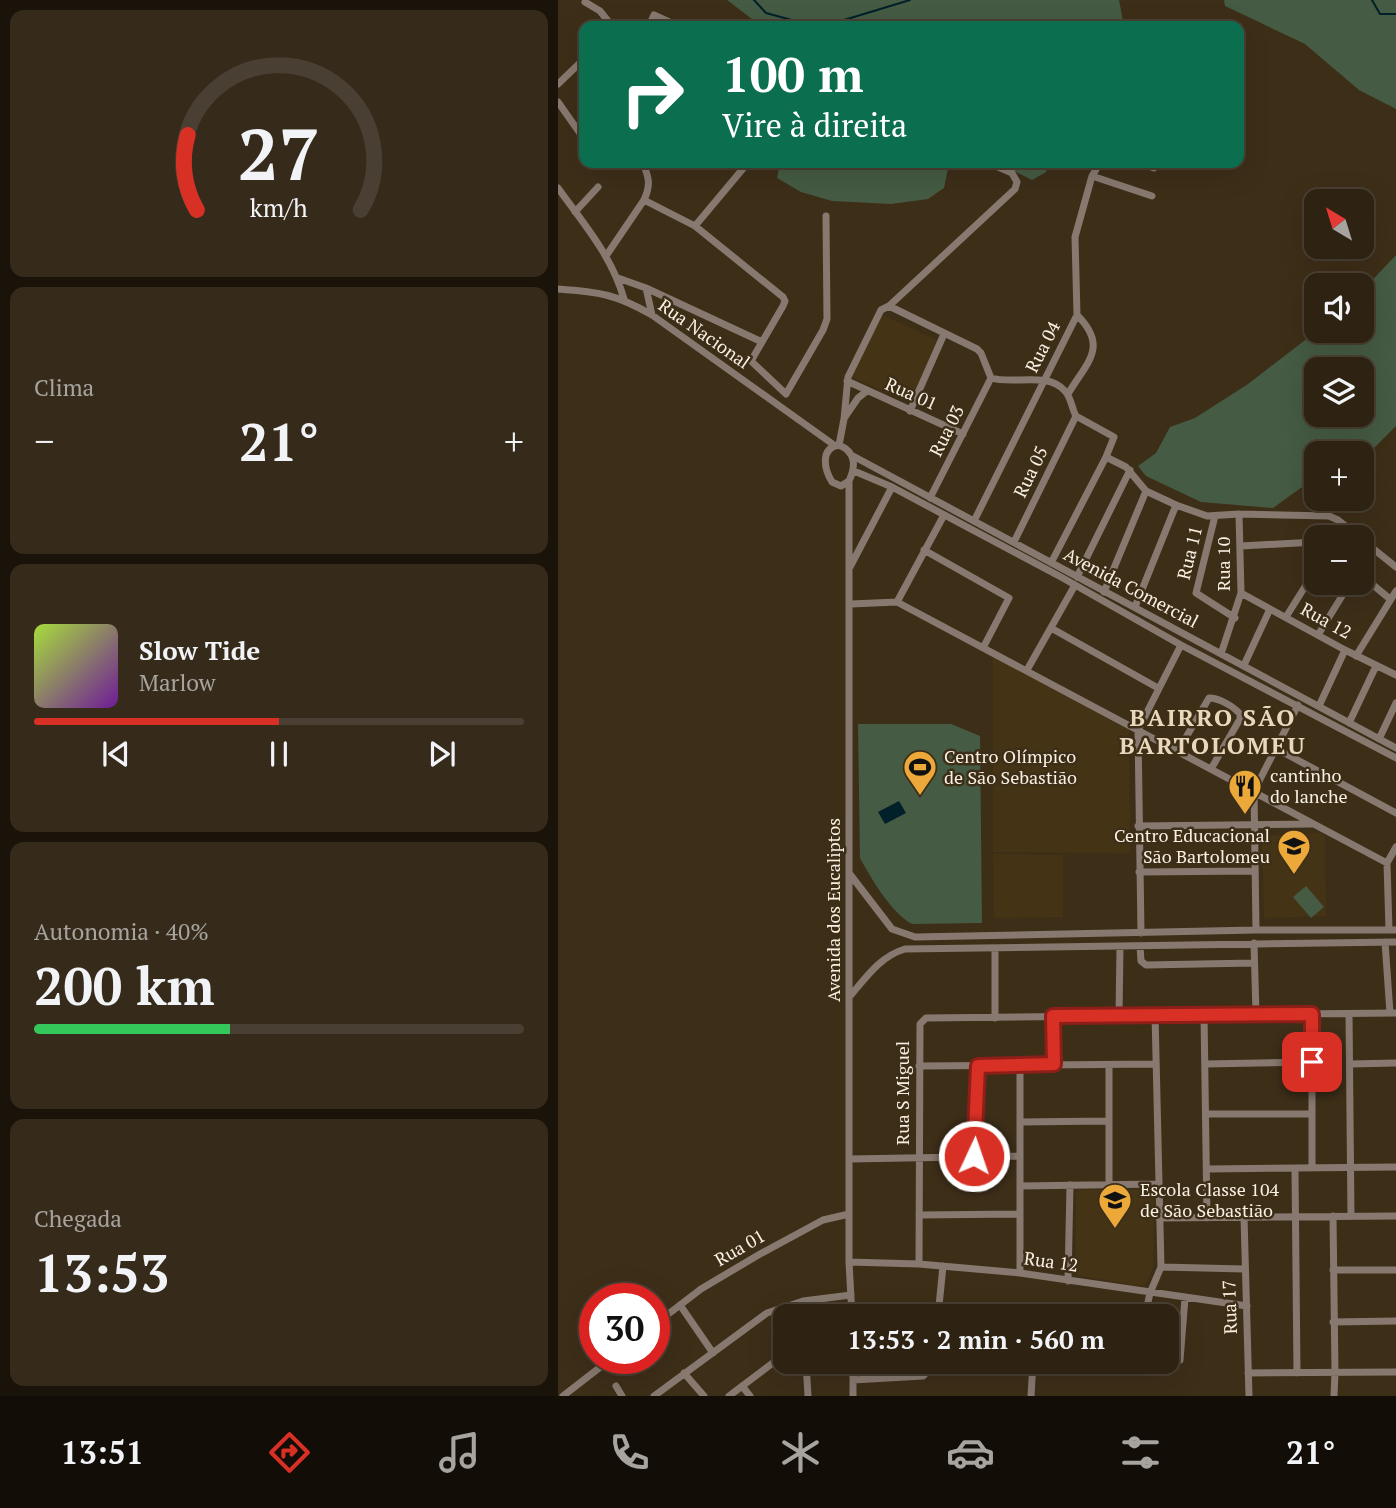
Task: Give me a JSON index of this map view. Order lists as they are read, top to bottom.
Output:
{
  "streets": {
    "street": [
      "Rua Nacional",
      "Rua 04",
      "Rua 01",
      "Rua 03",
      "Rua 05",
      "Rua 11",
      "Rua 10",
      "Avenida Comercial",
      "Rua 12",
      "Avenida dos Eucaliptos",
      "Rua S Miguel",
      "Rua 17"
    ]
  },
  "crossings": [
    ["Rua Nacional", "Avenida Comercial"],
    ["Rua Nacional", "Avenida dos Eucaliptos"],
    ["Rua 04", "Avenida Comercial"],
    ["Rua 01", "Rua 03"],
    ["Rua 01", "Avenida dos Eucaliptos"],
    ["Rua 03", "Avenida Comercial"],
    ["Rua 05", "Avenida Comercial"],
    ["Rua 11", "Rua 10"],
    ["Rua 10", "Avenida Comercial"],
    ["Rua 10", "Rua 12"],
    ["Avenida Comercial", "Avenida dos Eucaliptos"],
    ["Rua 12", "Avenida dos Eucaliptos"],
    ["Rua 12", "Rua S Miguel"],
    ["Rua 12", "Rua 17"]
  ],
  "districts": ["BAIRRO SÃO BARTOLOMEU"],
  "places": {
    "sports": ["Centro Olímpico de São Sebastião"],
    "restaurant": ["cantinho do lanche"],
    "school or university": ["Centro Educacional São Bartolomeu", "Escola Classe 104 de São Sebastião"]
  },
  "north": "top left",
  "page": {
    "turn": ["100 m", "Vire à direita"],
    "map_buttons": ["+", "−"],
    "tile": [
      "Clima",
      ["Autonomia · 40%", "200 km"],
      ["Chegada", "13:53"]
    ],
    "heat": ["−", "21°", "+"],
    "song": ["Slow Tide", "Marlow"],
    "limit": "30",
    "trip": "13:53 · 2 min · 560 m",
    "tabs": ["13:51", "21°"],
    "gauge": ["27", "km/h"]
  }
}
